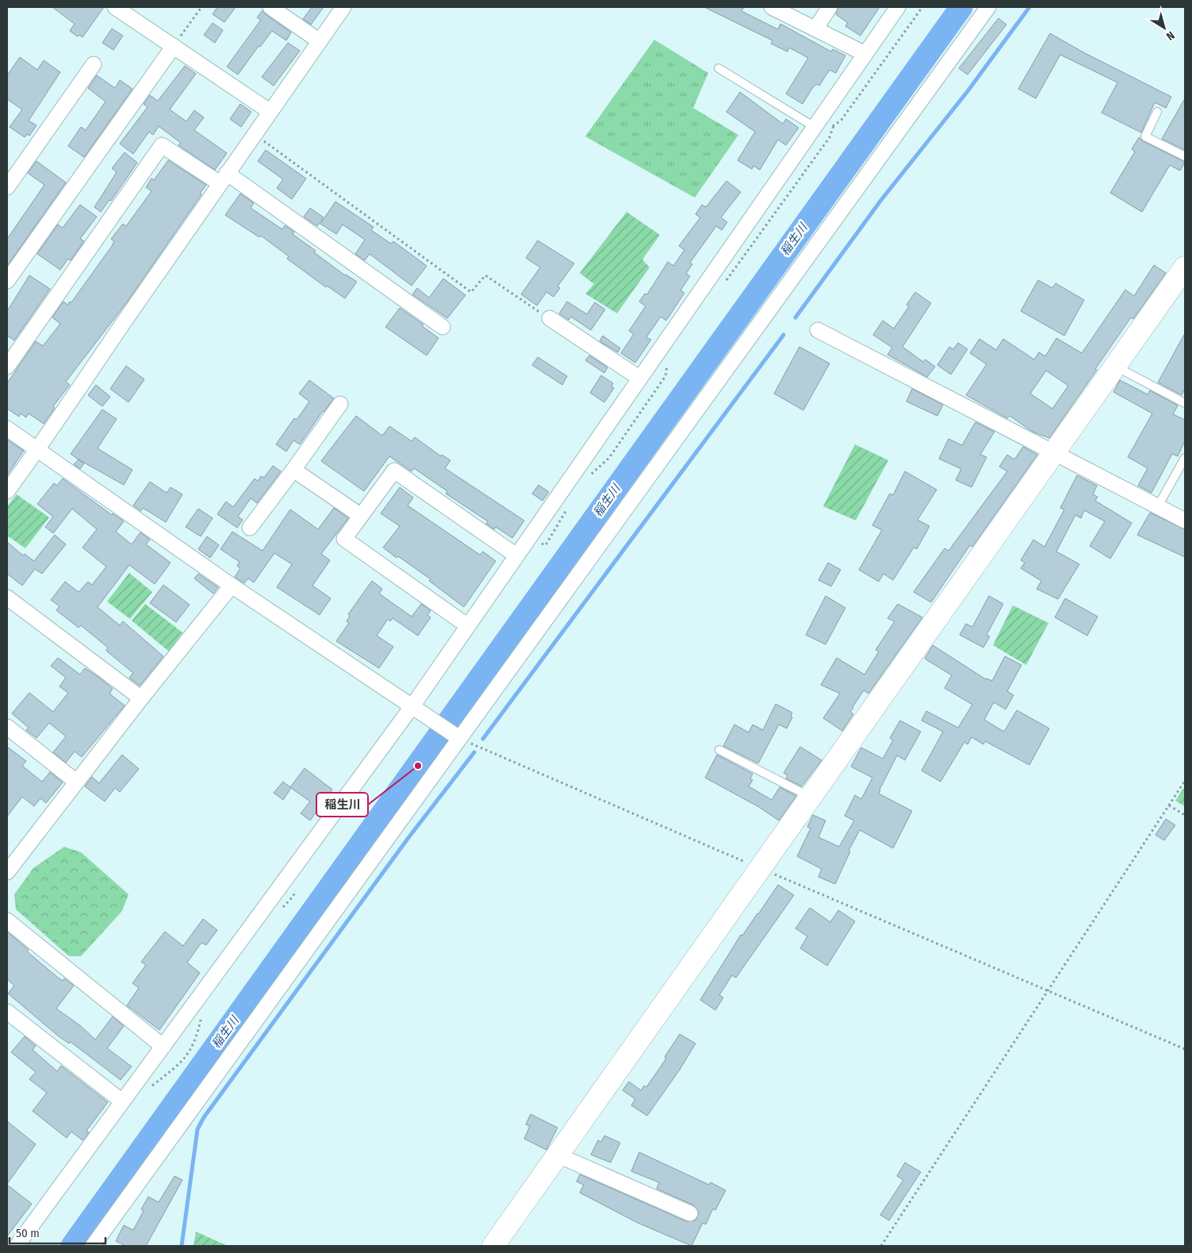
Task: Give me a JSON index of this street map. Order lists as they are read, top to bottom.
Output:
{
  "water": ["稲生川"],
  "places": ["稲生川"],
  "scale_bar": "50 m",
  "north": "bottom right"
}
